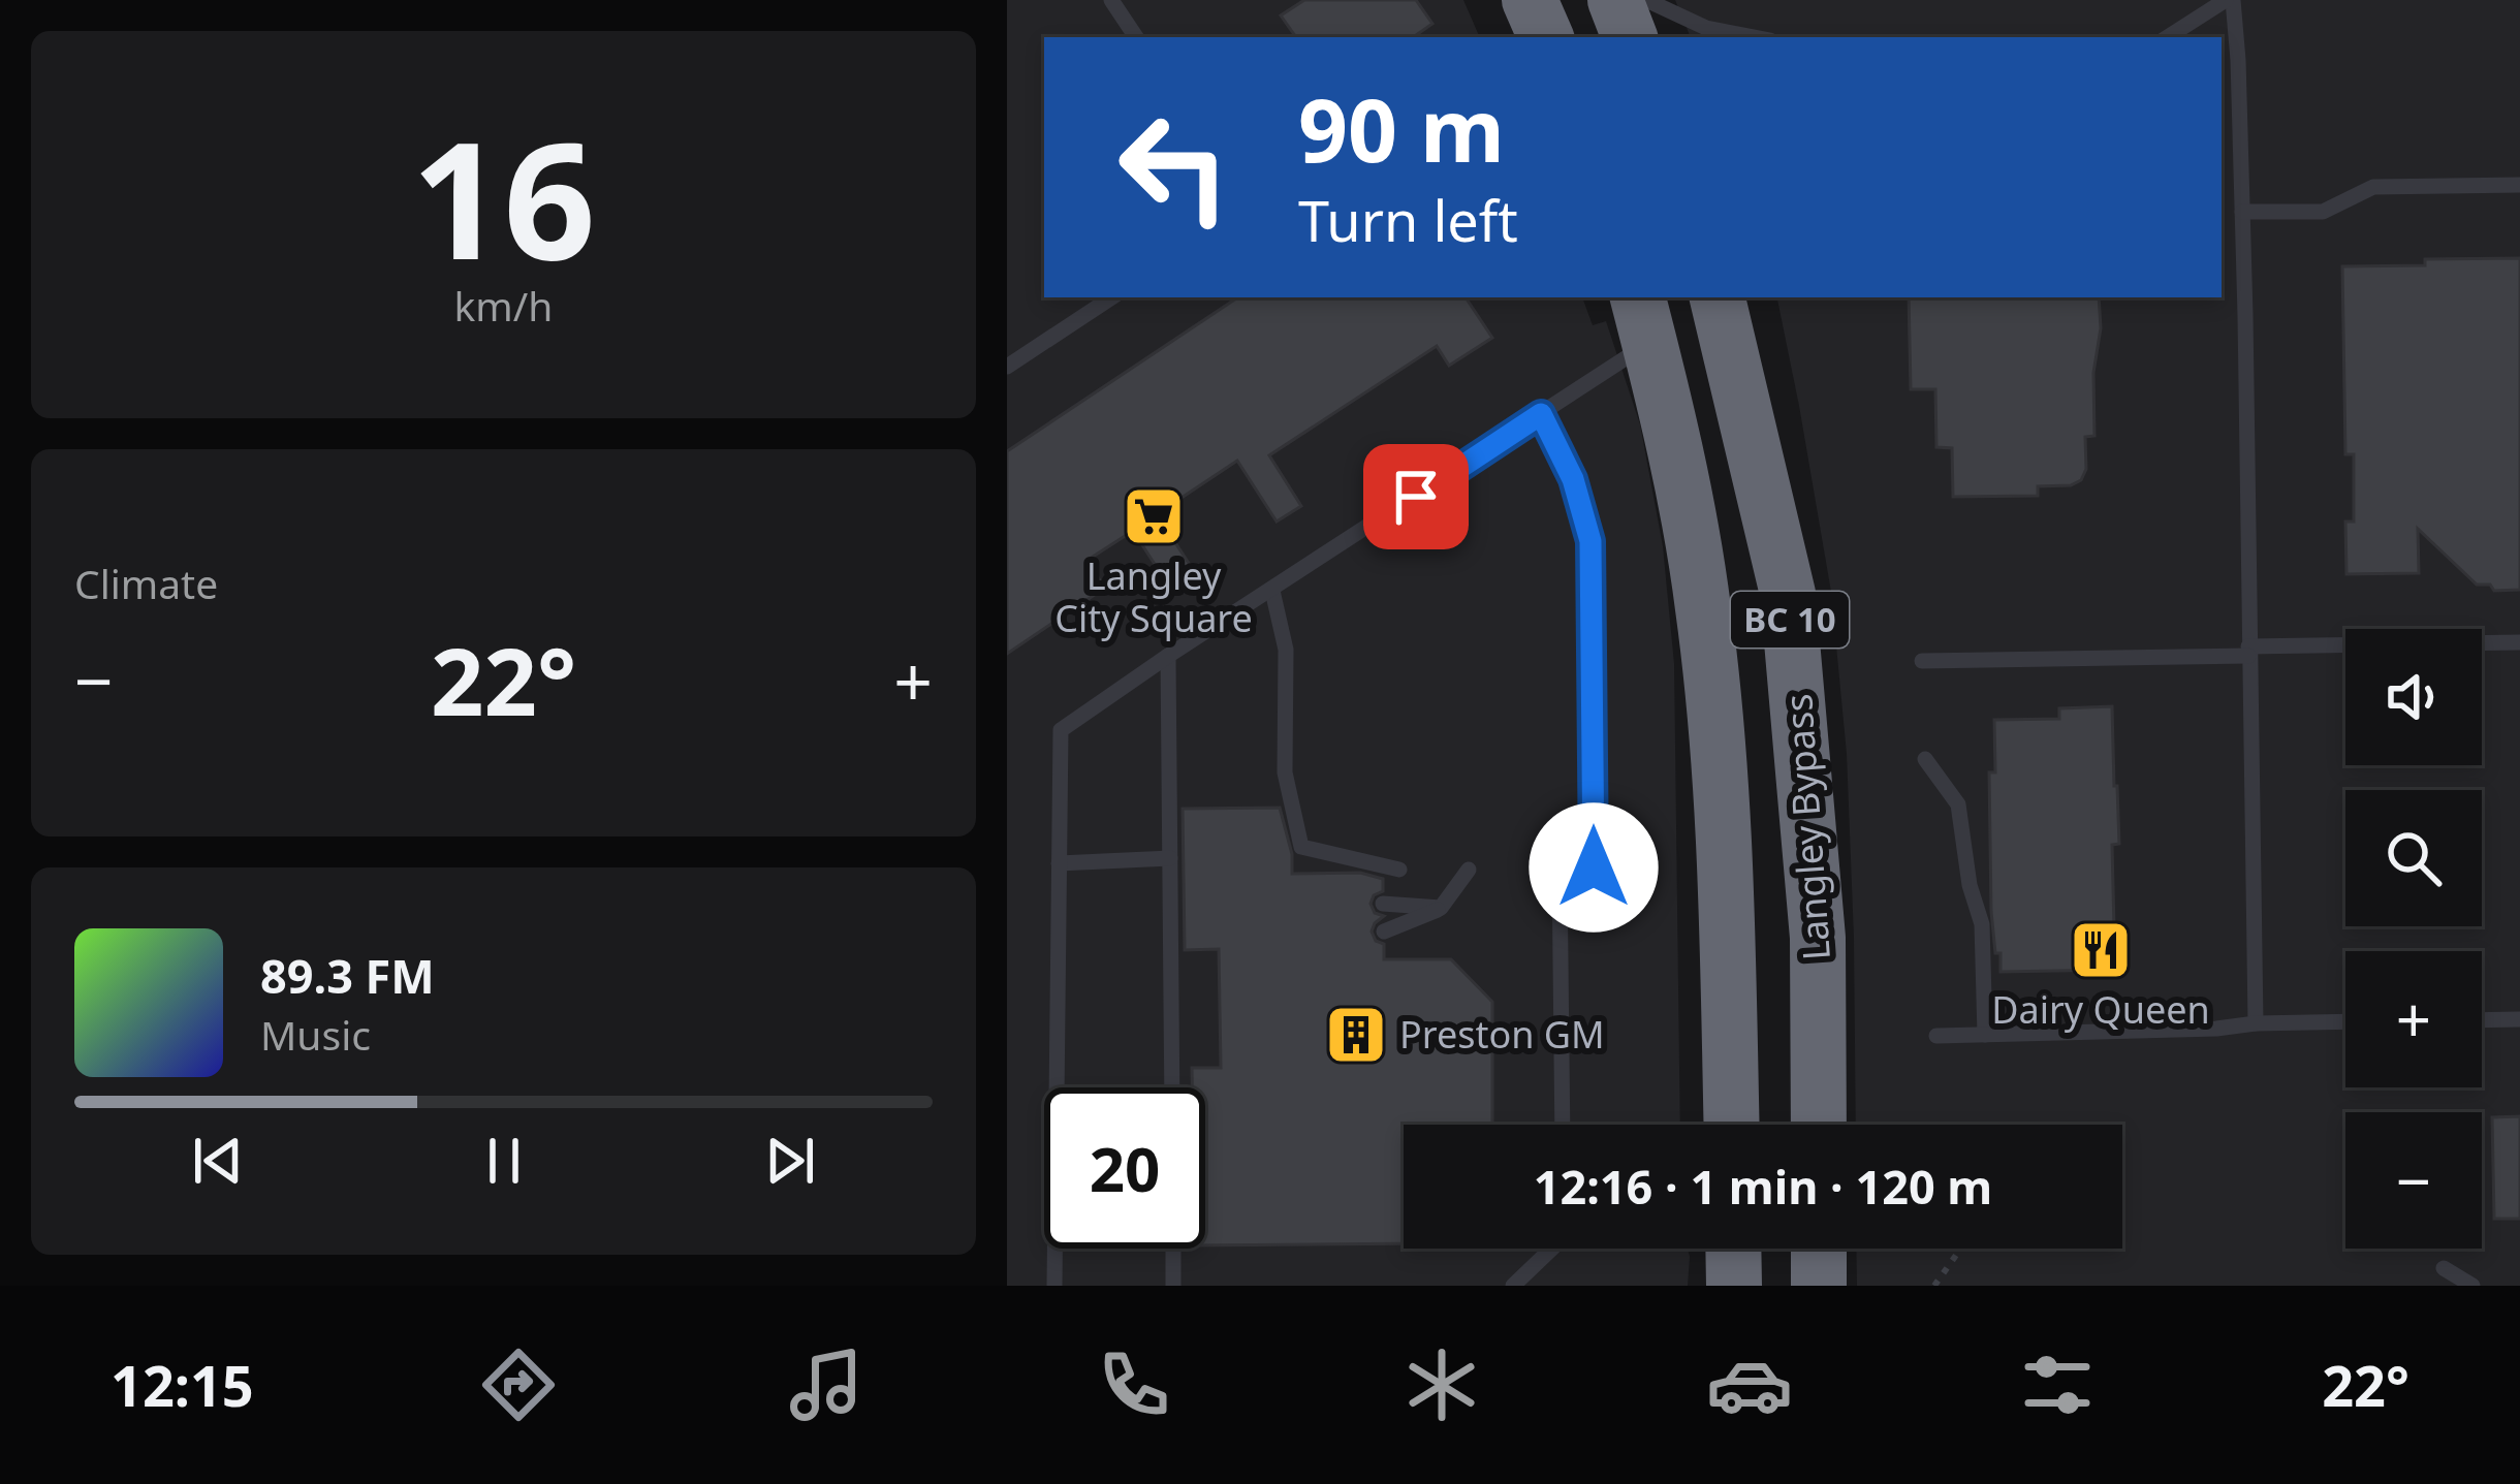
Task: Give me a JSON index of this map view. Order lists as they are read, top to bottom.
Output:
{
  "streets": {
    "highway": ["BC 10", "Langley Bypass"]
  },
  "places": {
    "supermarket": ["Langley City Square"],
    "restaurant": ["Dairy Queen"],
    "building": ["Preston GM"]
  },
  "page": {
    "tile": [
      ["16", "km/h"],
      "Climate"
    ],
    "turn": ["90 m", "Turn left"],
    "heat": ["−", "22°", "+"],
    "map_buttons": ["+", "−"],
    "song": ["89.3 FM", "Music"],
    "limit": "20",
    "trip": "12:16 · 1 min · 120 m",
    "tabs": ["12:15", "22°"]
  }
}
